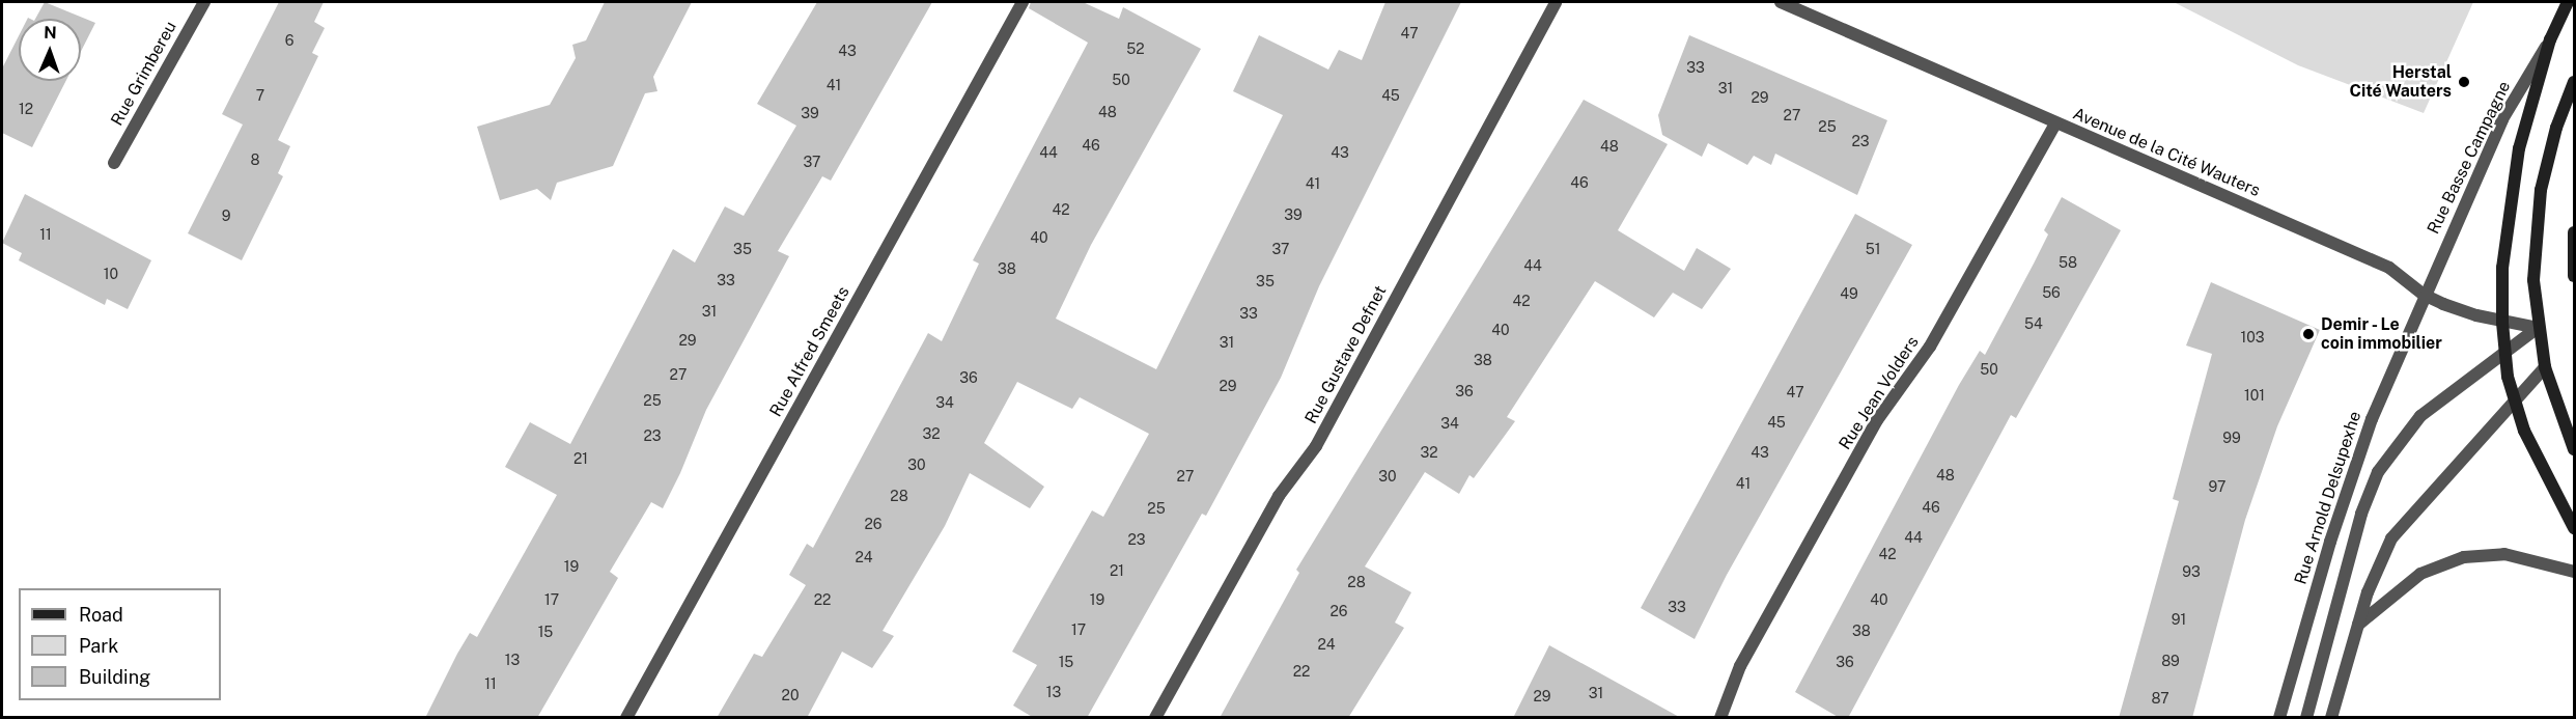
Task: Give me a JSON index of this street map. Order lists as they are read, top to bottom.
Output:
{
  "streets": {
    "main road": ["Rue Basse Campagne"],
    "street": [
      "Rue Grimbereu",
      "Avenue de la Cité Wauters",
      "Rue Alfred Smeets",
      "Rue Gustave Defnet",
      "Rue Jean Volders",
      "Rue Arnold Delsupexhe"
    ]
  },
  "crossings": [
    ["Avenue de la Cité Wauters", "Rue Basse Campagne"],
    ["Avenue de la Cité Wauters", "Rue Jean Volders"],
    ["Avenue de la Cité Wauters", "Rue Arnold Delsupexhe"],
    ["Rue Basse Campagne", "Rue Arnold Delsupexhe"]
  ],
  "places": ["Herstal Cité Wauters", "Demir - Le coin immobilier"],
  "house_numbers": [
    "47",
    "6",
    "52",
    "43",
    "33",
    "50",
    "41",
    "31",
    "7",
    "45",
    "29",
    "12",
    "48",
    "39",
    "27",
    "25",
    "23",
    "46",
    "48",
    "44",
    "43",
    "8",
    "37",
    "46",
    "41",
    "42",
    "39",
    "9",
    "11",
    "40",
    "35",
    "37",
    "51",
    "58",
    "44",
    "38",
    "10",
    "33",
    "35",
    "56",
    "49",
    "42",
    "31",
    "33",
    "54",
    "40",
    "103",
    "29",
    "31",
    "38",
    "50",
    "27",
    "36",
    "29",
    "36",
    "47",
    "101",
    "25",
    "34",
    "45",
    "34",
    "32",
    "23",
    "99",
    "32",
    "43",
    "21",
    "30",
    "48",
    "27",
    "30",
    "41",
    "97",
    "28",
    "46",
    "25",
    "26",
    "44",
    "23",
    "42",
    "24",
    "19",
    "21",
    "93",
    "28",
    "17",
    "22",
    "19",
    "40",
    "33",
    "26",
    "91",
    "17",
    "38",
    "15",
    "24",
    "13",
    "89",
    "15",
    "36",
    "22",
    "11",
    "13",
    "31",
    "20",
    "29",
    "87"
  ],
  "legend": ["Road", "Park", "Building"],
  "north": "top"
}
